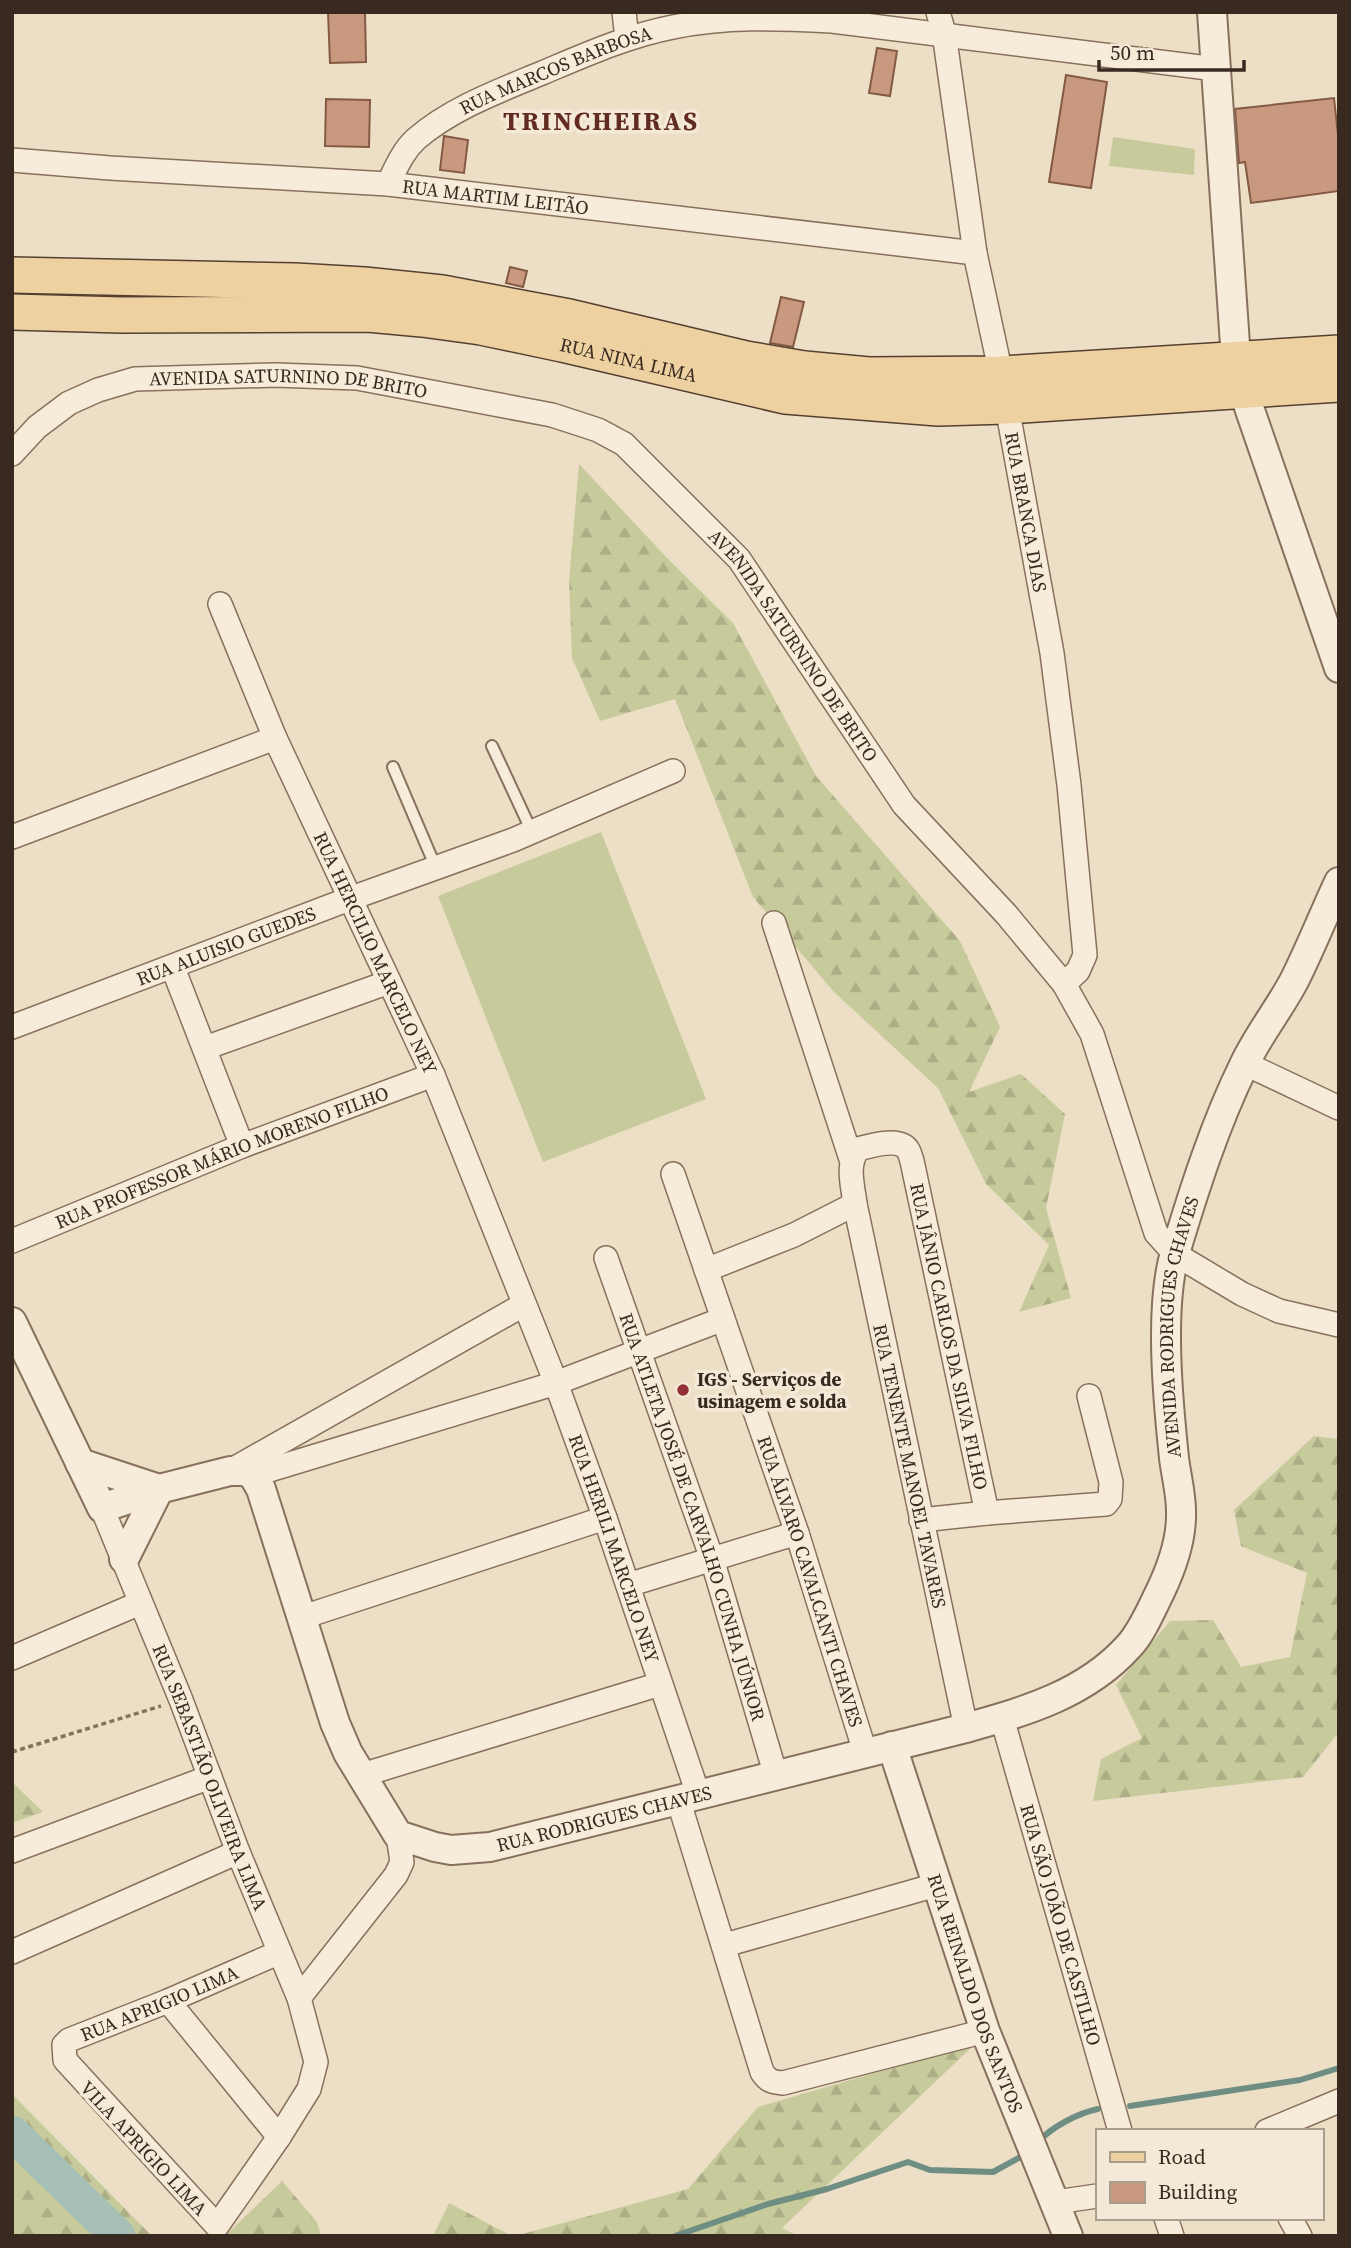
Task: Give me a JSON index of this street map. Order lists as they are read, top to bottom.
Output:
{
  "streets": {
    "main road": ["RUA NINA LIMA"],
    "street": [
      "RUA MARCOS BARBOSA",
      "RUA MARTIM LEITÃO",
      "AVENIDA SATURNINO DE BRITO",
      "RUA BRANCA DIAS",
      "RUA ALUISIO GUEDES",
      "RUA HERCILIO MARCELO NEY",
      "RUA PROFESSOR MÁRIO MORENO FILHO",
      "AVENIDA RODRIGUES CHAVES",
      "RUA JÂNIO CARLOS DA SILVA FILHO",
      "RUA TENENTE MANOEL TAVARES",
      "RUA ATLETA JOSÉ DE CARVALHO CUNHA JÚNIOR",
      "RUA HERILI MARCELO NEY",
      "RUA ÁLVARO CAVALCANTI CHAVES",
      "RUA SEBASTIÃO OLIVEIRA LIMA",
      "RUA RODRIGUES CHAVES",
      "RUA SÃO JOÃO DE CASTILHO",
      "RUA REINALDO DOS SANTOS",
      "RUA APRIGIO LIMA",
      "VILA APRIGIO LIMA"
    ]
  },
  "crossings": [
    ["RUA MARCOS BARBOSA", "RUA MARTIM LEITÃO"],
    ["RUA MARCOS BARBOSA", "RUA BRANCA DIAS"],
    ["RUA MARTIM LEITÃO", "RUA BRANCA DIAS"],
    ["RUA NINA LIMA", "RUA BRANCA DIAS"],
    ["AVENIDA SATURNINO DE BRITO", "RUA BRANCA DIAS"],
    ["AVENIDA SATURNINO DE BRITO", "AVENIDA RODRIGUES CHAVES"],
    ["RUA ALUISIO GUEDES", "RUA HERCILIO MARCELO NEY"],
    ["RUA HERCILIO MARCELO NEY", "RUA PROFESSOR MÁRIO MORENO FILHO"],
    ["RUA HERCILIO MARCELO NEY", "RUA HERILI MARCELO NEY"],
    ["AVENIDA RODRIGUES CHAVES", "RUA RODRIGUES CHAVES"],
    ["AVENIDA RODRIGUES CHAVES", "RUA SÃO JOÃO DE CASTILHO"],
    ["RUA JÂNIO CARLOS DA SILVA FILHO", "RUA TENENTE MANOEL TAVARES"],
    ["RUA TENENTE MANOEL TAVARES", "RUA RODRIGUES CHAVES"],
    ["RUA ATLETA JOSÉ DE CARVALHO CUNHA JÚNIOR", "RUA RODRIGUES CHAVES"],
    ["RUA HERILI MARCELO NEY", "RUA RODRIGUES CHAVES"],
    ["RUA HERILI MARCELO NEY", "RUA REINALDO DOS SANTOS"],
    ["RUA ÁLVARO CAVALCANTI CHAVES", "RUA RODRIGUES CHAVES"],
    ["RUA SEBASTIÃO OLIVEIRA LIMA", "RUA APRIGIO LIMA"],
    ["RUA SEBASTIÃO OLIVEIRA LIMA", "VILA APRIGIO LIMA"],
    ["RUA RODRIGUES CHAVES", "RUA SÃO JOÃO DE CASTILHO"],
    ["RUA RODRIGUES CHAVES", "RUA REINALDO DOS SANTOS"],
    ["RUA APRIGIO LIMA", "VILA APRIGIO LIMA"]
  ],
  "districts": ["TRINCHEIRAS"],
  "places": ["IGS - Serviços de usinagem e solda"],
  "legend": ["Road", "Building"],
  "scale_bar": "50 m"
}
